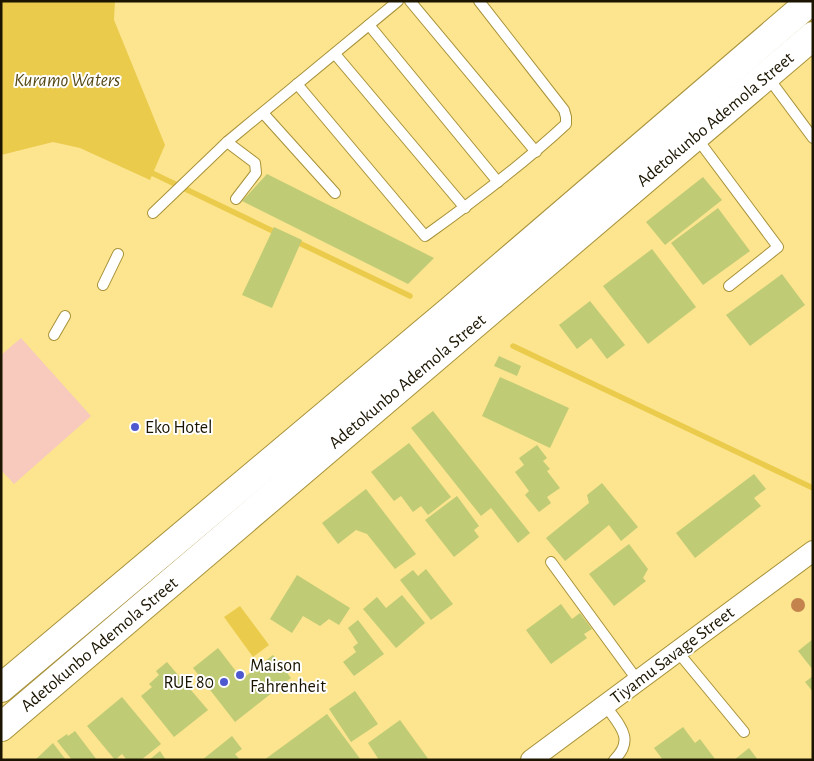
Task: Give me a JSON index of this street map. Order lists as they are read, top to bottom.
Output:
{
  "streets": {
    "main road": ["Adetokunbo Ademola Street"],
    "street": ["Tiyamu Savage Street"]
  },
  "water": ["Kuramo Waters"],
  "places": ["Eko Hotel", "Maison Fahrenheit", "RUE 80"]
}
